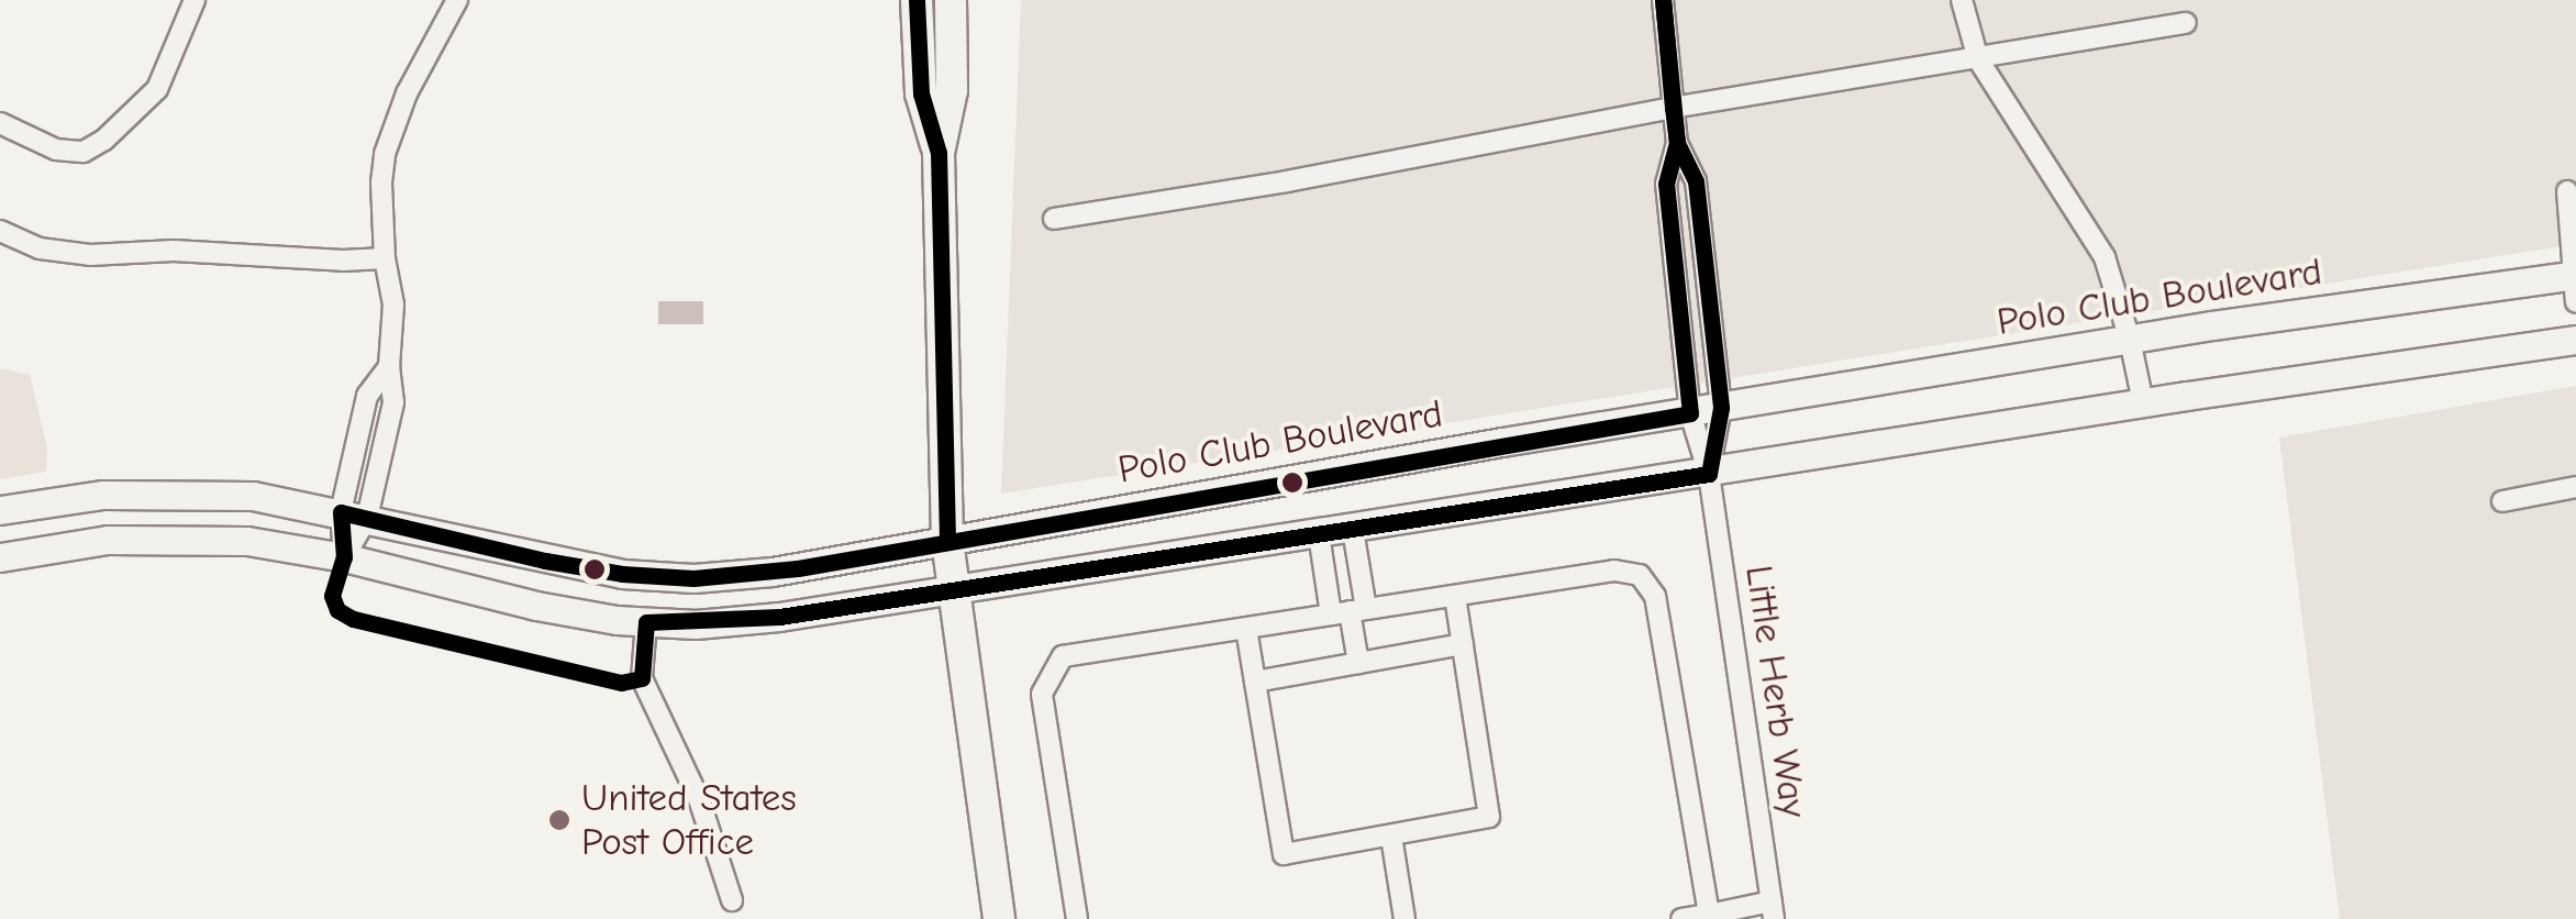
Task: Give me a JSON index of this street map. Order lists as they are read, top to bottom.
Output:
{
  "streets": {
    "street": ["Polo Club Boulevard", "Little Herb Way"]
  },
  "places": ["United States Post Office"]
}
